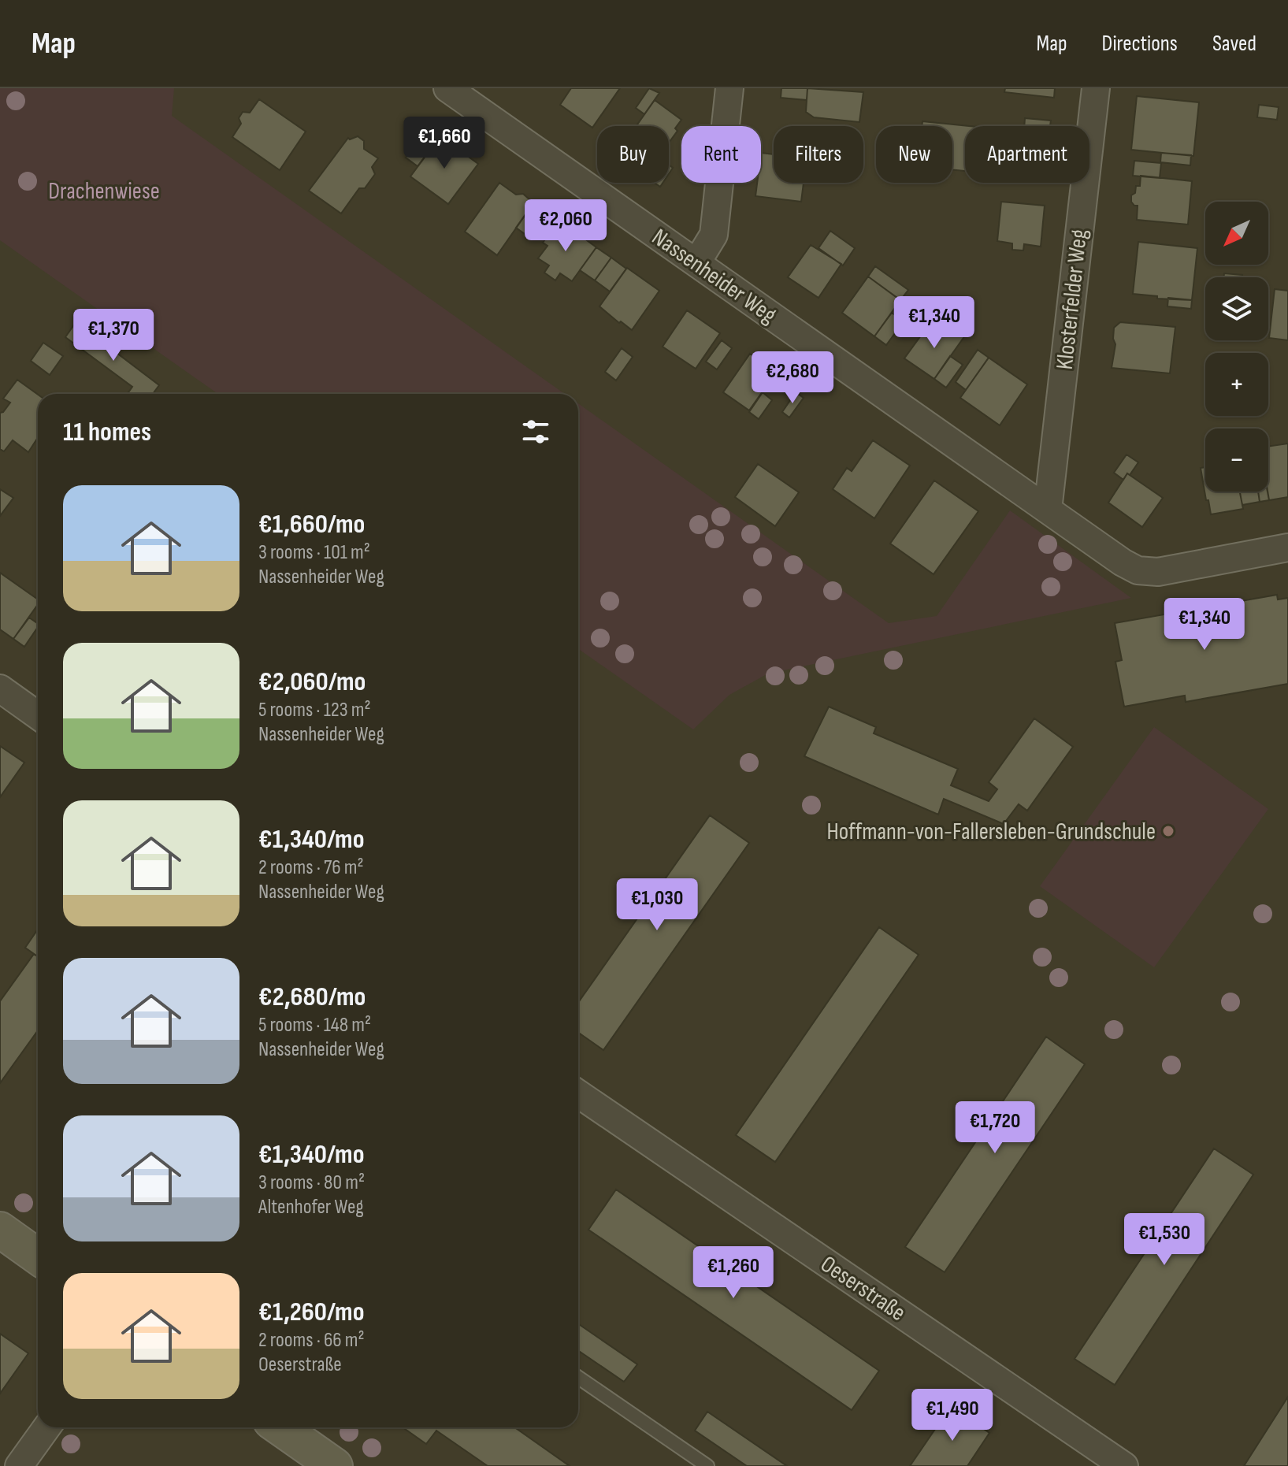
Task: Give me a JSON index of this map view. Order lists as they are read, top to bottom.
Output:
{
  "streets": {
    "street": ["Nassenheider Weg", "Klosterfelder Weg", "Oeserstraße"]
  },
  "crossings": [
    ["Nassenheider Weg", "Klosterfelder Weg"]
  ],
  "parks": ["Drachenwiese"],
  "places": ["Hoffmann-von-Fallersleben-Grundschule"],
  "north": "bottom left",
  "page": {
    "header": "Map",
    "nav": ["Map", "Directions", "Saved"],
    "price": [
      "€1,660",
      "€2,060",
      "€1,340",
      "€1,370",
      "€2,680",
      "€1,340",
      "€1,030",
      "€1,720",
      "€1,530",
      "€1,260",
      "€1,490"
    ],
    "chip": [
      "Buy",
      "Rent",
      "Filters",
      "New",
      "Apartment"
    ],
    "map_buttons": ["+", "−"],
    "heading": "11 homes",
    "list": [
      {
        "name": "€1,660/mo",
        "note": "3 rooms · 101 m² · Nassenheider Weg"
      },
      {
        "name": "€2,060/mo",
        "note": "5 rooms · 123 m² · Nassenheider Weg"
      },
      {
        "name": "€1,340/mo",
        "note": "2 rooms · 76 m² · Nassenheider Weg"
      },
      {
        "name": "€2,680/mo",
        "note": "5 rooms · 148 m² · Nassenheider Weg"
      },
      {
        "name": "€1,340/mo",
        "note": "3 rooms · 80 m² · Altenhofer Weg"
      },
      {
        "name": "€1,260/mo",
        "note": "2 rooms · 66 m² · Oeserstraße"
      }
    ]
  }
}
